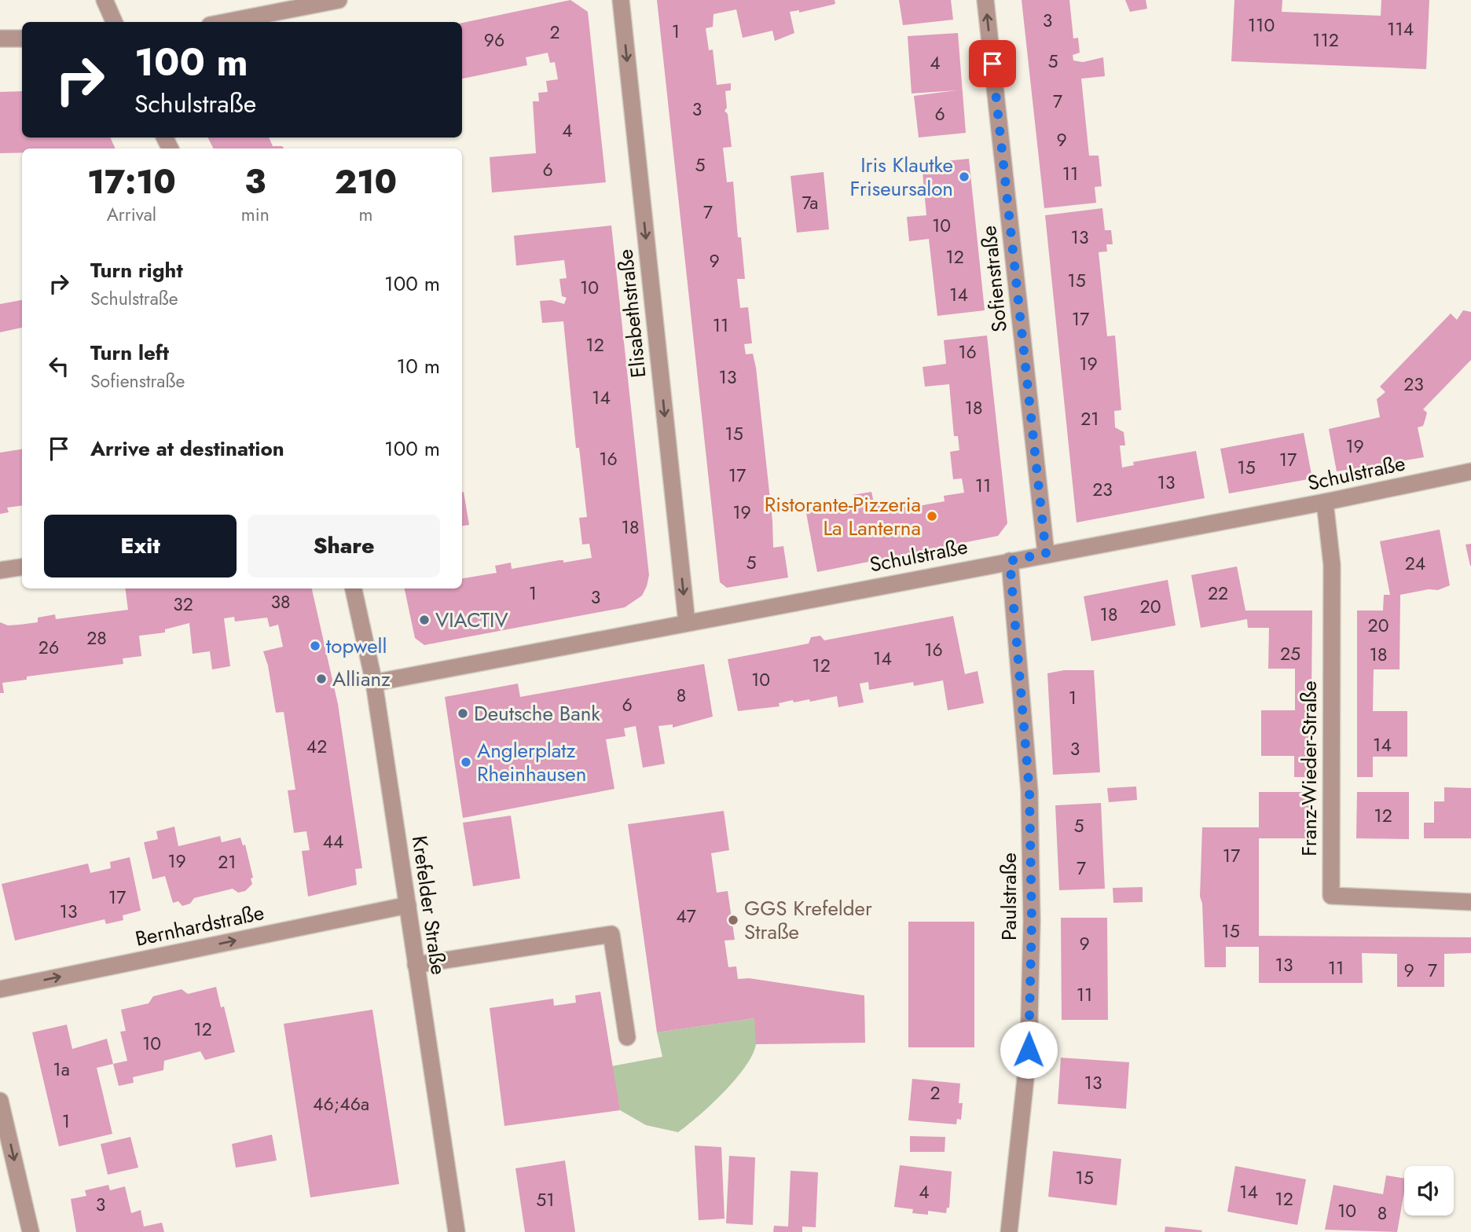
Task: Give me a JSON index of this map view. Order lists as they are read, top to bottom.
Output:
{
  "streets": {
    "street": [
      "Sofienstraße",
      "Elisabethstraße",
      "Schulstraße",
      "Franz-Wieder-Straße",
      "Paulstraße",
      "Krefelder Straße",
      "Bernhardstraße"
    ]
  },
  "crossings": [
    ["Sofienstraße", "Schulstraße"],
    ["Elisabethstraße", "Schulstraße"],
    ["Schulstraße", "Franz-Wieder-Straße"],
    ["Schulstraße", "Paulstraße"],
    ["Schulstraße", "Krefelder Straße"],
    ["Krefelder Straße", "Bernhardstraße"]
  ],
  "one_way": ["Sofienstraße", "Elisabethstraße", "Bernhardstraße"],
  "places": [
    "Iris Klautke Friseursalon",
    "Ristorante-Pizzeria La Lanterna",
    "VIACTIV",
    "topwell",
    "Allianz",
    "Deutsche Bank",
    "Anglerplatz Rheinhausen",
    "GGS Krefelder Straße"
  ],
  "house_numbers": [
    "3",
    "110",
    "114",
    "1",
    "2",
    "96",
    "112",
    "5",
    "4",
    "7",
    "3",
    "6",
    "4",
    "9",
    "5",
    "6",
    "11",
    "7a",
    "7",
    "10",
    "13",
    "12",
    "9",
    "15",
    "10",
    "14",
    "17",
    "11",
    "12",
    "16",
    "19",
    "13",
    "23",
    "14",
    "18",
    "21",
    "15",
    "19",
    "16",
    "17",
    "15",
    "17",
    "13",
    "11",
    "23",
    "19",
    "18",
    "5",
    "24",
    "1",
    "22",
    "3",
    "38",
    "32",
    "20",
    "18",
    "20",
    "28",
    "26",
    "16",
    "25",
    "18",
    "14",
    "12",
    "10",
    "8",
    "1",
    "6",
    "14",
    "42",
    "3",
    "12",
    "5",
    "44",
    "17",
    "19",
    "21",
    "7",
    "17",
    "13",
    "47",
    "15",
    "9",
    "13",
    "11",
    "9",
    "7",
    "11",
    "12",
    "10",
    "1a",
    "13",
    "2",
    "46;46a",
    "1",
    "15",
    "4",
    "14",
    "12",
    "51",
    "3",
    "10",
    "8"
  ],
  "page": {
    "turn": ["100 m", "Schulstraße"],
    "eta": [
      "17:10",
      "Arrival",
      "3",
      "min",
      "210",
      "m"
    ],
    "list": [
      {
        "name": "Turn right",
        "note": "Schulstraße",
        "value": "100 m"
      },
      {
        "name": "Turn left",
        "note": "Sofienstraße",
        "value": "10 m"
      },
      {
        "name": "Arrive at destination",
        "value": "100 m"
      }
    ],
    "buttons": ["Exit", "Share"]
  }
}
